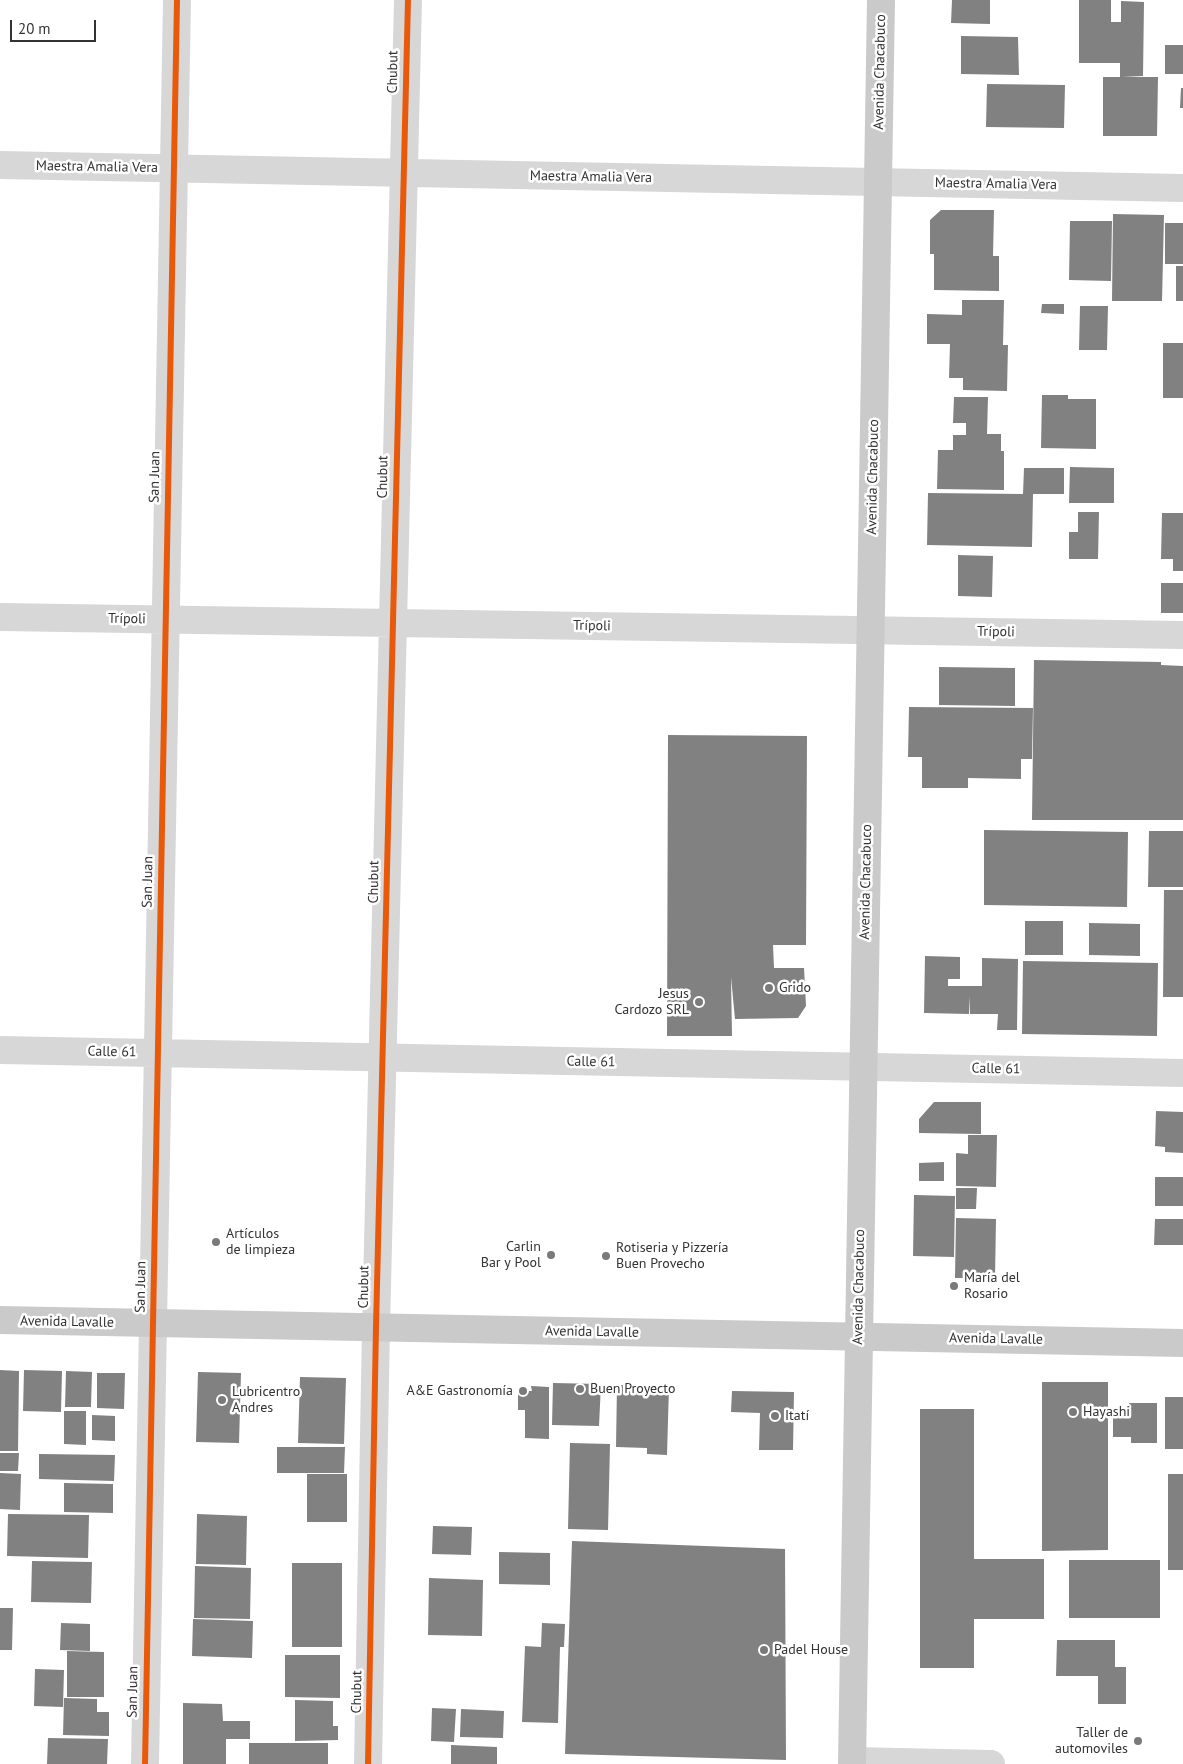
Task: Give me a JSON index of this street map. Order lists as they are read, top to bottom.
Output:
{
  "streets": {
    "main road": ["Avenida Chacabuco", "Avenida Lavalle"],
    "street": [
      "Chubut",
      "Maestra Amalia Vera",
      "San Juan",
      "Trípoli",
      "Calle 61"
    ]
  },
  "crossings": [
    ["Chubut", "Maestra Amalia Vera"],
    ["Chubut", "Trípoli"],
    ["Chubut", "Calle 61"],
    ["Chubut", "Avenida Lavalle"],
    ["Avenida Chacabuco", "Maestra Amalia Vera"],
    ["Avenida Chacabuco", "Trípoli"],
    ["Avenida Chacabuco", "Calle 61"],
    ["Avenida Chacabuco", "Avenida Lavalle"],
    ["Maestra Amalia Vera", "San Juan"],
    ["San Juan", "Trípoli"],
    ["San Juan", "Calle 61"],
    ["San Juan", "Avenida Lavalle"]
  ],
  "places": [
    "Grido",
    "Jesus Cardozo SRL",
    "Artículos de limpieza",
    "Carlin Bar y Pool",
    "Rotiseria y Pizzería Buen Provecho",
    "María del Rosario",
    "Buen Proyecto",
    "A&E Gastronomía",
    "Lubricentro Andres",
    "Hayashi",
    "Itatí",
    "Padel House",
    "Taller de automoviles"
  ],
  "scale_bar": "20 m"
}
